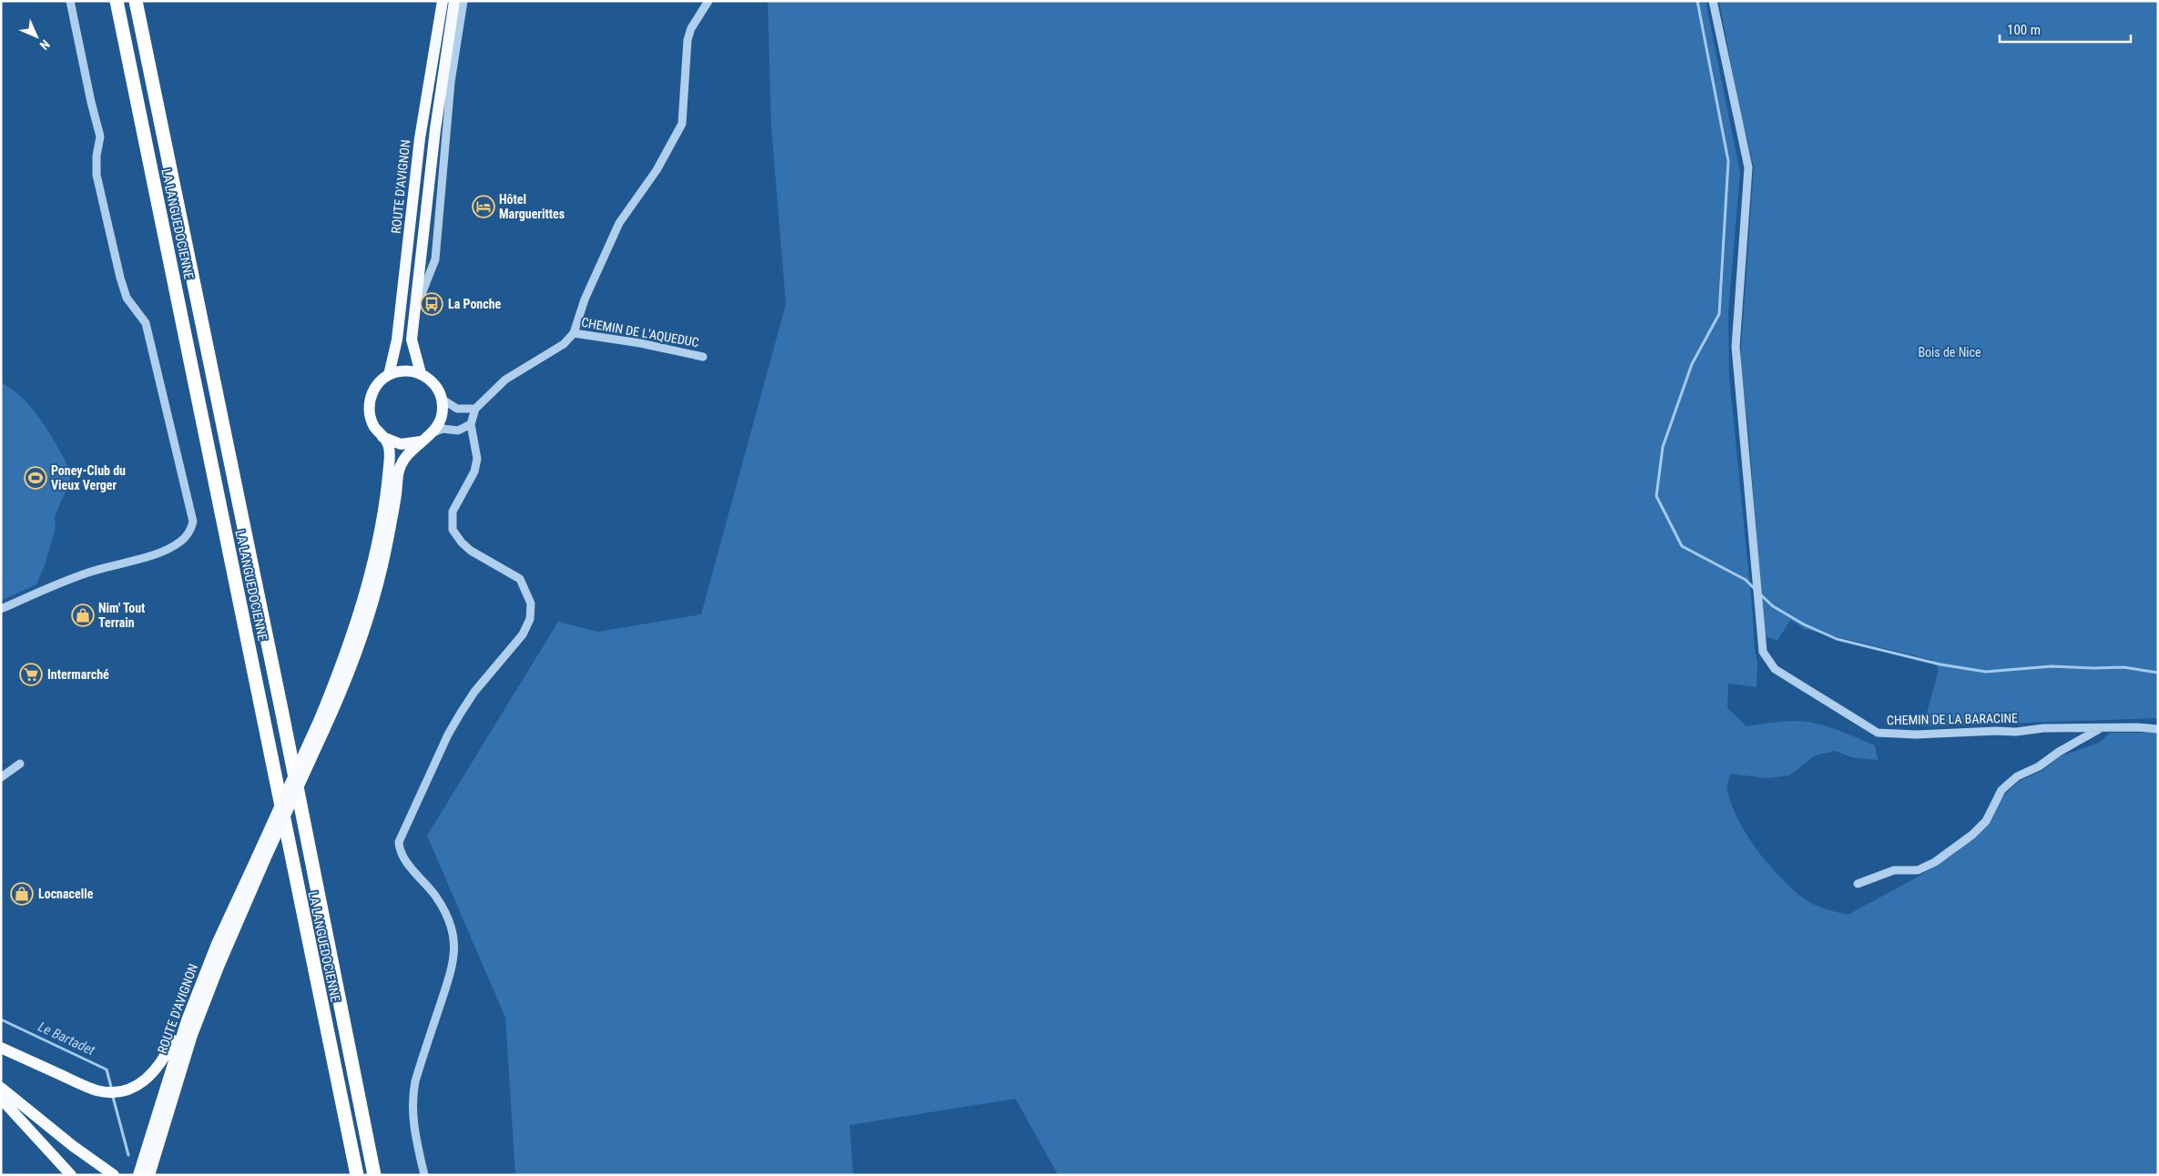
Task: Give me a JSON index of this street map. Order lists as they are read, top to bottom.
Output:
{
  "streets": {
    "highway": ["LA LANGUEDOCIENNE"],
    "main road": ["ROUTE D'AVIGNON"],
    "street": ["CHEMIN DE L'AQUEDUC", "CHEMIN DE LA BARACINE"]
  },
  "water": ["Le Bartadet"],
  "parks": ["Bois de Nice"],
  "places": {
    "hotel": ["Hôtel Marguerittes"],
    "bus stop": ["La Ponche"],
    "sports": ["Poney-Club du Vieux Verger"],
    "shop": ["Nim' Tout Terrain", "Locnacelle"],
    "supermarket": ["Intermarché"]
  },
  "scale_bar": "100 m",
  "north": "bottom right"
}
